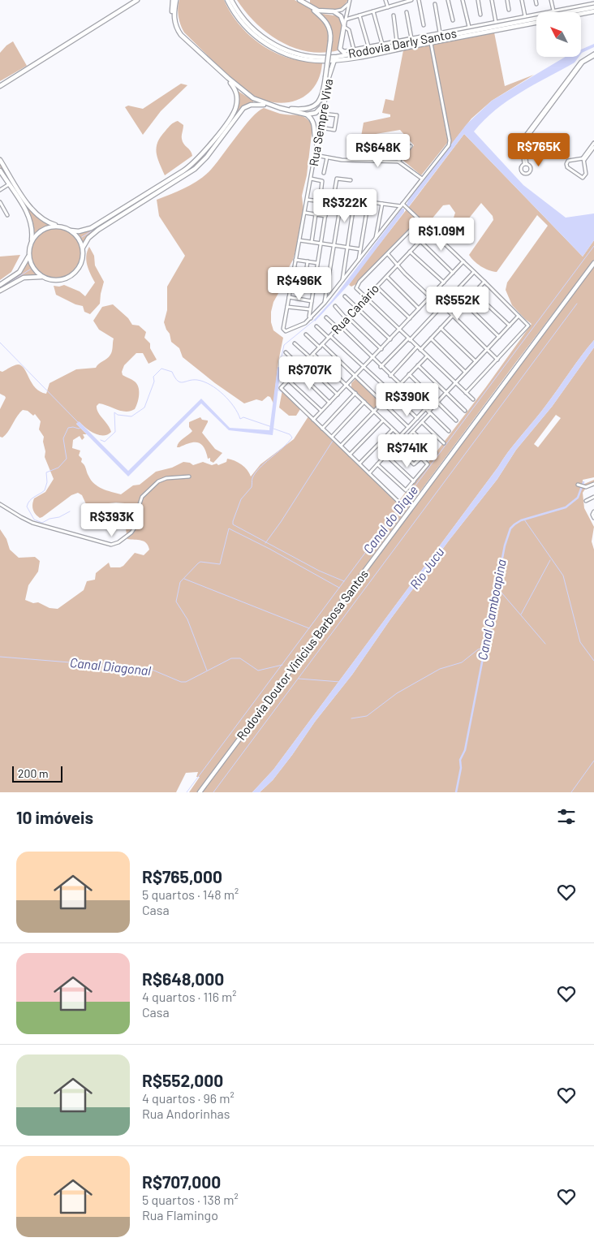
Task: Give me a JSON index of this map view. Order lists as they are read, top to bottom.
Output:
{
  "streets": {
    "main road": ["Rodovia Darly Santos", "Rua Sempre Viva", "Rodovia Doutor Vinícius Barbosa Santos"],
    "street": ["Rua Canário"]
  },
  "crossings": [
    ["Rodovia Darly Santos", "Rua Sempre Viva"]
  ],
  "water": [
    "Canal do Dique",
    "Rio Jucu",
    "Canal Camboapina",
    "Canal Diagonal"
  ],
  "scale_bar": "200 m",
  "north": "top left",
  "page": {
    "price": [
      "R$765K",
      "R$648K",
      "R$322K",
      "R$1.09M",
      "R$496K",
      "R$552K",
      "R$707K",
      "R$390K",
      "R$741K",
      "R$393K"
    ],
    "scale": "200 m",
    "heading": "10 imóveis",
    "list": [
      {
        "name": "R$765,000",
        "note": "5 quartos · 148 m² · Casa"
      },
      {
        "name": "R$648,000",
        "note": "4 quartos · 116 m² · Casa"
      },
      {
        "name": "R$552,000",
        "note": "4 quartos · 96 m² · Rua Andorinhas"
      },
      {
        "name": "R$707,000",
        "note": "5 quartos · 138 m² · Rua Flamingo"
      }
    ]
  }
}
